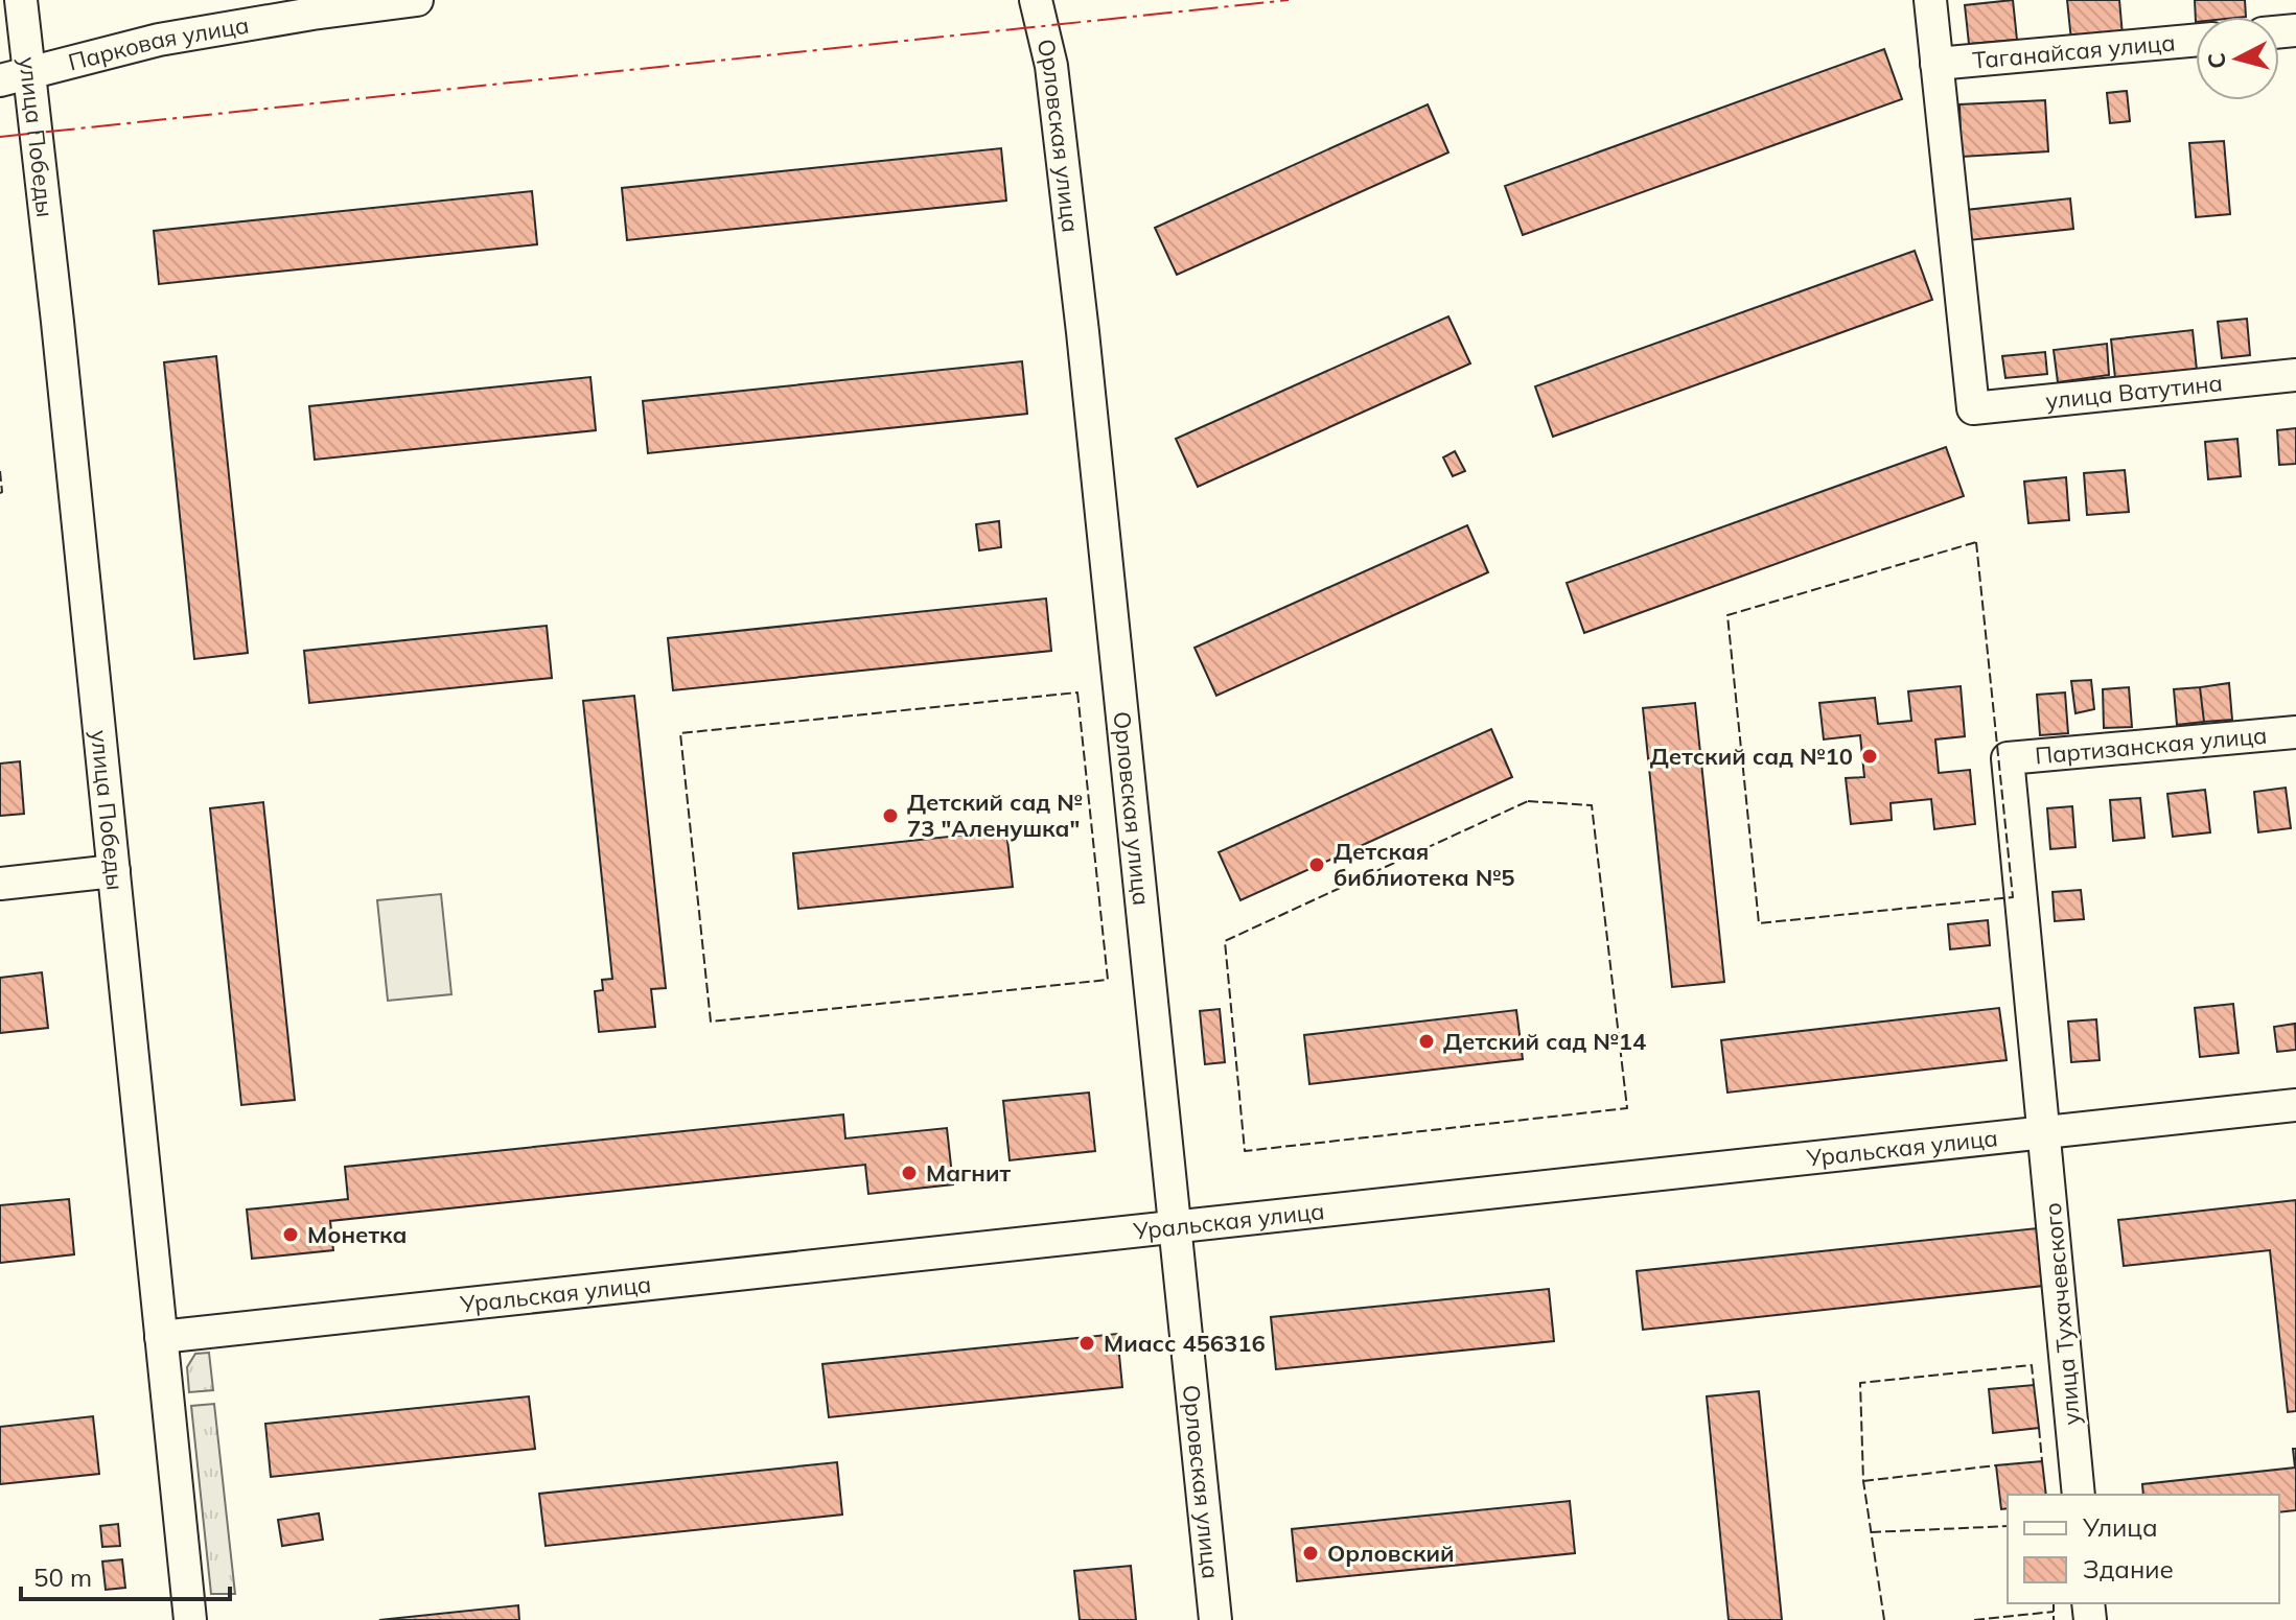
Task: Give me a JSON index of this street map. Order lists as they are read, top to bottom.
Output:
{
  "streets": {
    "street": [
      "Парковая улица",
      "Таганайсая улица",
      "улица Победы",
      "Орловская улица",
      "улица Ватутина",
      "Партизанская улица",
      "Уральская улица",
      "улица Тухачевского"
    ]
  },
  "crossings": [
    ["Парковая улица", "улица Победы"],
    ["Таганайсая улица", "улица Ватутина"],
    ["улица Победы", "Уральская улица"],
    ["Орловская улица", "Уральская улица"],
    ["Партизанская улица", "улица Тухачевского"],
    ["Уральская улица", "улица Тухачевского"]
  ],
  "places": [
    "Детский сад №10",
    "Детский сад № 73 \"Аленушка\"",
    "Детская библиотека №5",
    "Детский сад №14",
    "Магнит",
    "Монетка",
    "Миасс 456316",
    "Орловский"
  ],
  "legend": ["Улица", "Здание"],
  "scale_bar": "50 m",
  "north": "left"
}
